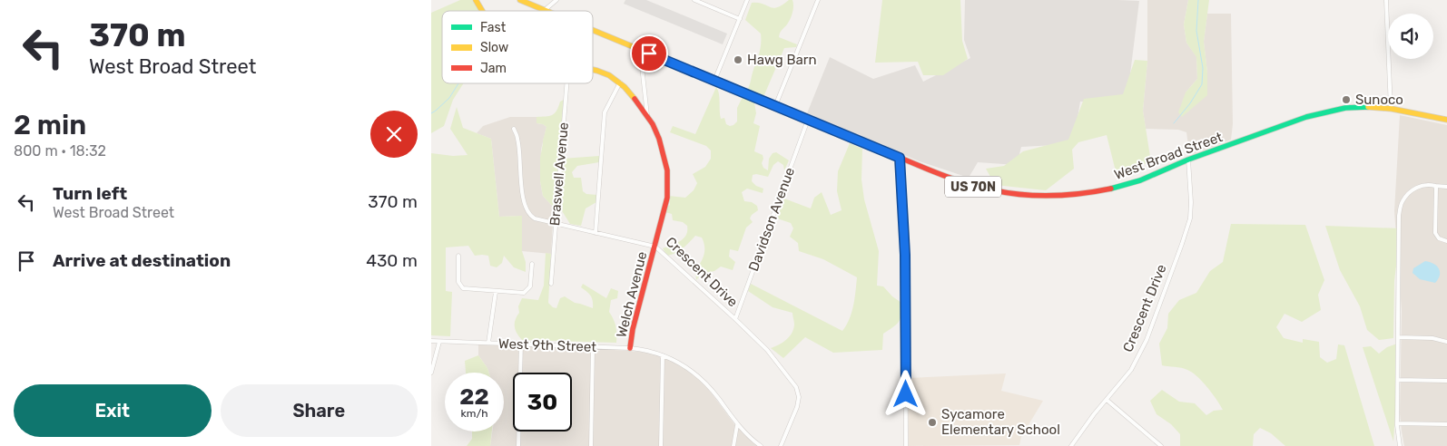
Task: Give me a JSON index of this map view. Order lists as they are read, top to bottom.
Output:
{
  "streets": {
    "main road": [
      "West Broad Street",
      "US 70N",
      "Crescent Drive",
      "Welch Avenue"
    ],
    "street": ["Braswell Avenue", "Davidson Avenue", "West 9th Street"]
  },
  "crossings": [
    ["West Broad Street", "Davidson Avenue"],
    ["West Broad Street", "Crescent Drive"],
    ["Davidson Avenue", "Crescent Drive"],
    ["Crescent Drive", "Welch Avenue"],
    ["Welch Avenue", "West 9th Street"]
  ],
  "places": ["Hawg Barn", "Sunoco", "Sycamore Elementary School"],
  "legend": ["Fast", "Slow", "Jam"],
  "page": {
    "turn": ["370 m", "West Broad Street"],
    "heading": ["2 min", "800 m · 18:32"],
    "list": [
      {
        "name": "Turn left",
        "note": "West Broad Street",
        "value": "370 m"
      },
      {
        "name": "Arrive at destination",
        "value": "430 m"
      }
    ],
    "speed": "22 km/h",
    "limit": "30",
    "buttons": ["Exit", "Share"]
  }
}
